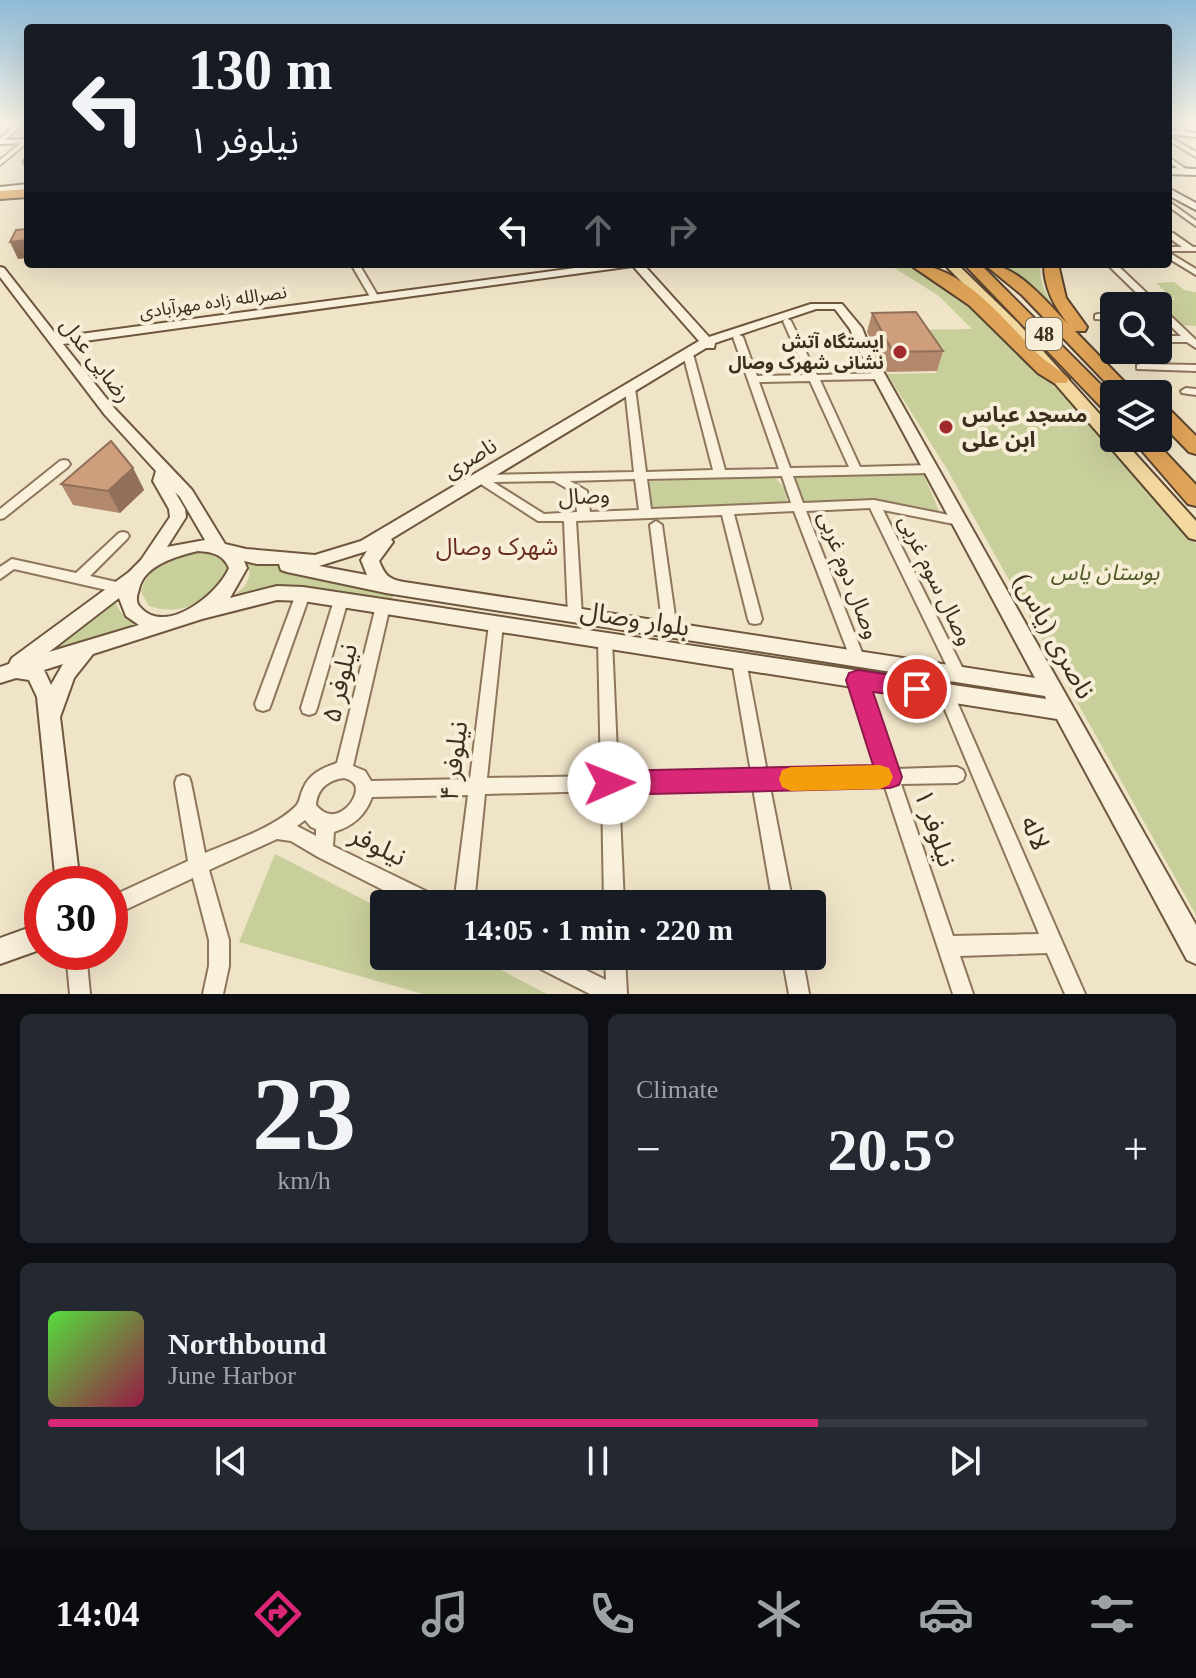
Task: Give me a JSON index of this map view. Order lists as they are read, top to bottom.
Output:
{
  "streets": {
    "highway": ["48"],
    "street": [
      "نصرالله زاده مهرآبادی",
      "رضایی عدل",
      "ناصری",
      "وصال",
      "وصال دوم غربی",
      "وصال سوم غربی",
      "بلوار وصال",
      "ناصری (یاس)",
      "نیلوفر ۵",
      "نیلوفر ۴",
      "نیلوفر ۱",
      "لاله",
      "نيلوفر"
    ]
  },
  "crossings": [
    ["نصرالله زاده مهرآبادی", "رضایی عدل"],
    ["رضایی عدل", "بلوار وصال"],
    ["ناصری", "وصال"],
    ["ناصری", "وصال دوم غربی"],
    ["ناصری", "بلوار وصال"],
    ["ناصری", "ناصری (یاس)"],
    ["وصال", "وصال دوم غربی"],
    ["وصال", "وصال سوم غربی"],
    ["وصال", "ناصری (یاس)"],
    ["وصال دوم غربی", "بلوار وصال"],
    ["وصال دوم غربی", "نیلوفر ۱"],
    ["وصال سوم غربی", "بلوار وصال"],
    ["بلوار وصال", "ناصری (یاس)"],
    ["بلوار وصال", "نیلوفر ۵"],
    ["بلوار وصال", "نیلوفر ۴"],
    ["بلوار وصال", "نیلوفر ۱"],
    ["بلوار وصال", "لاله"],
    ["نیلوفر ۵", "نيلوفر"]
  ],
  "districts": ["شهرک وصال"],
  "parks": ["بوستان یاس"],
  "places": ["ایستگاه آتش نشانی شهرک وصال", "مسجد عباس ابن علی"],
  "page": {
    "turn": ["130 m", "نیلوفر ۱"],
    "limit": "30",
    "trip": "14:05 · 1 min · 220 m",
    "tile": [
      ["23", "km/h"],
      "Climate"
    ],
    "heat": ["−", "20.5°", "+"],
    "song": ["Northbound", "June Harbor"],
    "tabs": "14:04"
  }
}
